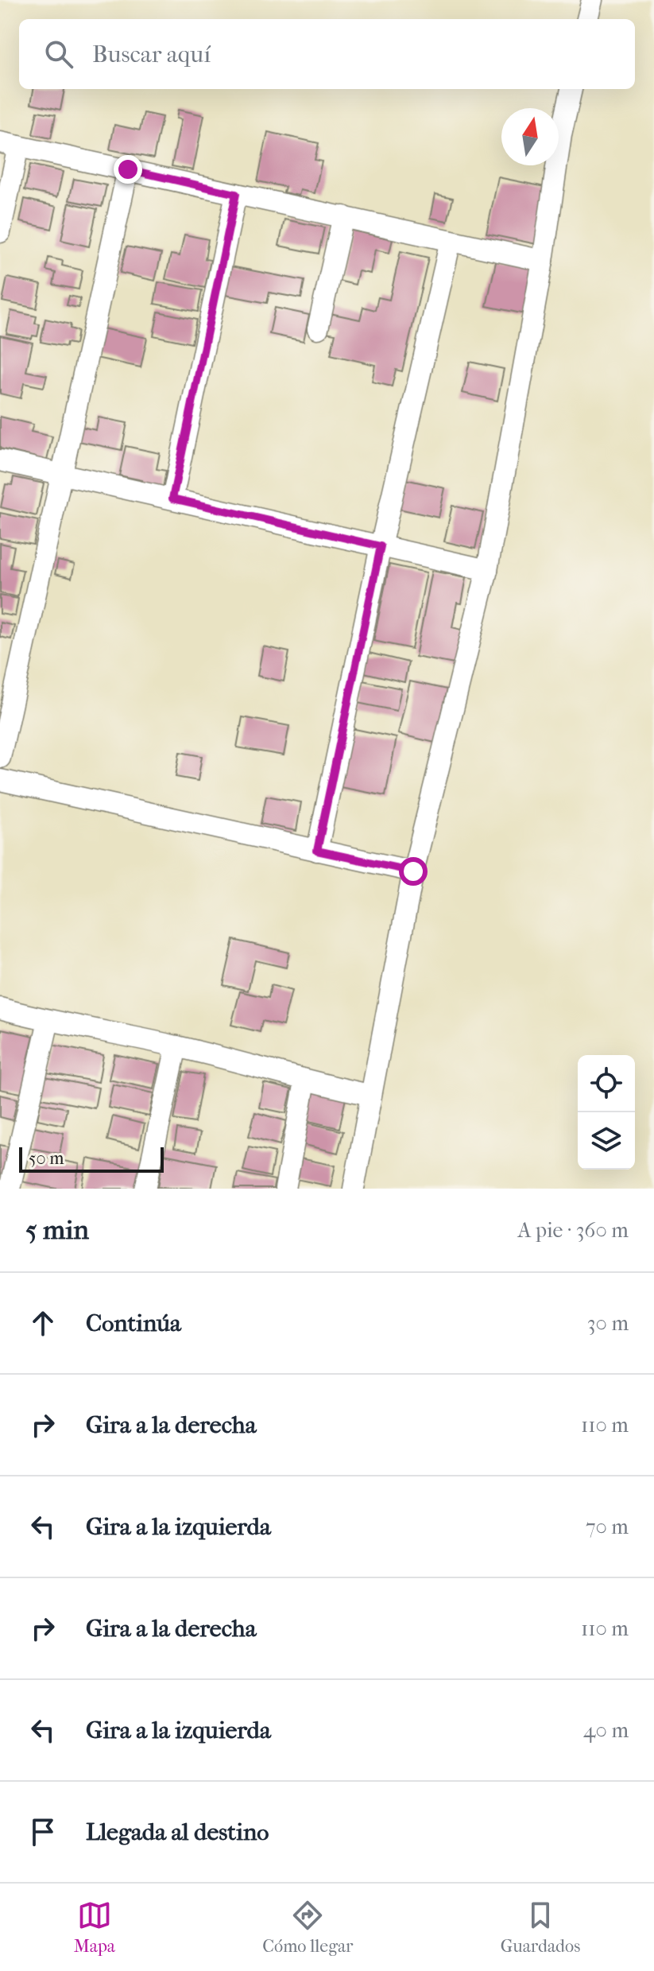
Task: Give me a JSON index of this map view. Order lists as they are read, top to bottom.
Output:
{
  "scale_bar": "50 m",
  "north": "top",
  "page": {
    "search": "Buscar aquí",
    "scale": "50 m",
    "heading": ["5 min", "A pie · 360 m"],
    "list": [
      ["Continúa", "30 m"],
      ["Gira a la derecha", "110 m"],
      ["Gira a la izquierda", "70 m"],
      ["Gira a la derecha", "110 m"],
      ["Gira a la izquierda", "40 m"],
      "Llegada al destino"
    ],
    "nav": ["Mapa", "Cómo llegar", "Guardados"]
  }
}
